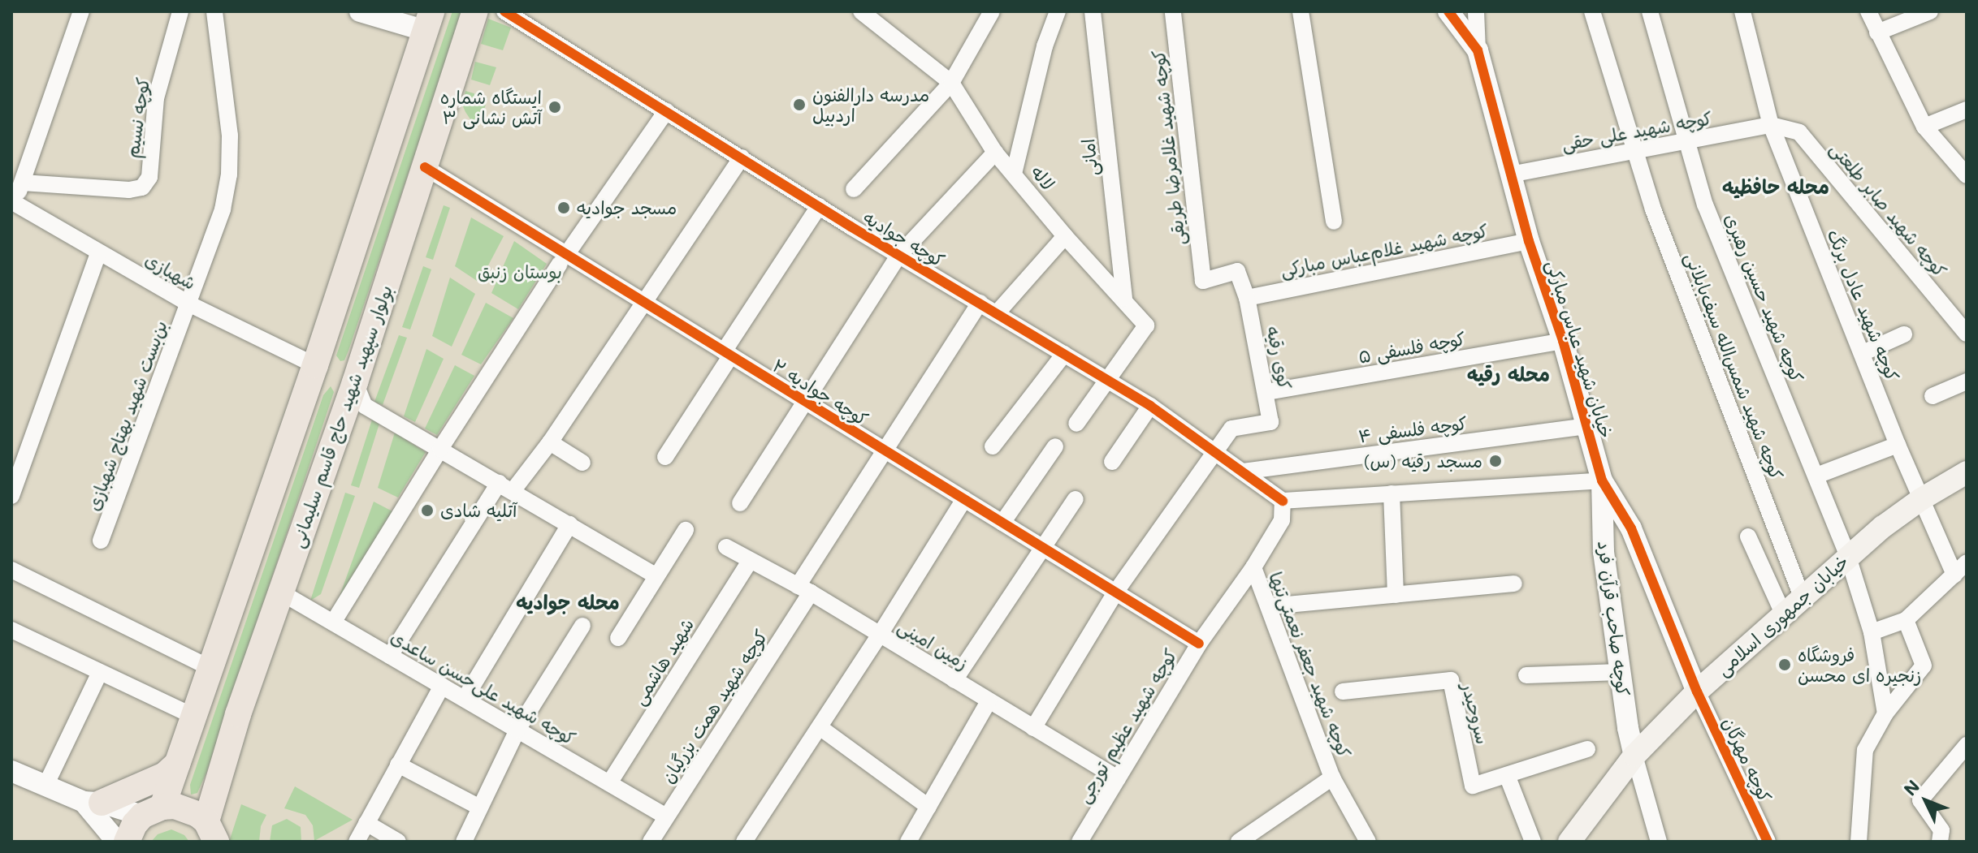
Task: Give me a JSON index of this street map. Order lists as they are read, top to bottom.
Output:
{
  "streets": {
    "main road": ["بولوار سپهبد شهید حاج قاسم سلیمانی", "خیابان جمهوری اسلامی"],
    "street": [
      "کوچه نسیم",
      "کوچه شهید علی حقی",
      "کوچه شهید غلامرضا طریقی",
      "امانی",
      "لاله",
      "کوچه شهید صابر طلعتی",
      "کوچه جوادیه",
      "کوچه شهید غلام‌عباس مبارکی",
      "شهبازی",
      "کوچه شهید حسین رهبری",
      "کوچه شهید عادل برنگ",
      "کوچه فلسفی ۵",
      "خیابان شهید عباس مبارکی",
      "کوی رقیه",
      "کوچه شهید شمس‌الله سیف‌بابلانی",
      "کوچه جوادیه ۲",
      "بن‌بست شهید بهتاج شهبازی",
      "کوچه فلسفی ۴",
      "کوچه صاحب قرآن فرد",
      "زمین امینی",
      "شهید هاشمی",
      "کوچه شهید جعفر نعمتی‌تنها",
      "کوچه شهید علی‌حسن ساعدی",
      "کوچه شهید همت بزرگیان",
      "سروحیدر",
      "کوچه شهید عظیم تورجی",
      "کوچه مهرگان"
    ]
  },
  "crossings": [
    ["کوچه شهید علی حقی", "کوچه شهید صابر طلعتی"],
    ["کوچه شهید علی حقی", "کوچه شهید حسین رهبری"],
    ["کوچه شهید علی حقی", "کوچه شهید عادل برنگ"],
    ["کوچه شهید علی حقی", "خیابان شهید عباس مبارکی"],
    ["کوچه شهید علی حقی", "کوچه شهید شمس‌الله سیف‌بابلانی"],
    ["کوچه شهید غلامرضا طریقی", "کوی رقیه"],
    ["امانی", "لاله"],
    ["لاله", "کوچه جوادیه"],
    ["کوچه شهید صابر طلعتی", "کوچه شهید عادل برنگ"],
    ["کوچه جوادیه", "کوی رقیه"],
    ["کوچه جوادیه", "کوچه فلسفی ۴"],
    ["کوچه جوادیه", "کوچه شهید جعفر نعمتی‌تنها"],
    ["کوچه جوادیه", "کوچه شهید همت بزرگیان"],
    ["کوچه شهید غلام‌عباس مبارکی", "خیابان شهید عباس مبارکی"],
    ["کوچه شهید غلام‌عباس مبارکی", "کوی رقیه"],
    ["شهبازی", "بن‌بست شهید بهتاج شهبازی"],
    ["کوچه شهید حسین رهبری", "خیابان جمهوری اسلامی"],
    ["کوچه شهید عادل برنگ", "خیابان جمهوری اسلامی"],
    ["کوچه فلسفی ۵", "خیابان شهید عباس مبارکی"],
    ["کوچه فلسفی ۵", "کوی رقیه"],
    ["خیابان شهید عباس مبارکی", "کوچه فلسفی ۴"],
    ["خیابان شهید عباس مبارکی", "خیابان جمهوری اسلامی"],
    ["خیابان شهید عباس مبارکی", "کوچه صاحب قرآن فرد"],
    ["خیابان شهید عباس مبارکی", "کوچه مهرگان"],
    ["کوچه شهید شمس‌الله سیف‌بابلانی", "خیابان جمهوری اسلامی"],
    ["کوچه جوادیه ۲", "بولوار سپهبد شهید حاج قاسم سلیمانی"],
    ["کوچه جوادیه ۲", "کوچه شهید همت بزرگیان"],
    ["کوچه جوادیه ۲", "کوچه شهید عظیم تورجی"],
    ["بولوار سپهبد شهید حاج قاسم سلیمانی", "کوچه شهید علی‌حسن ساعدی"],
    ["خیابان جمهوری اسلامی", "کوچه صاحب قرآن فرد"],
    ["خیابان جمهوری اسلامی", "کوچه مهرگان"],
    ["زمین امینی", "شهید هاشمی"],
    ["زمین امینی", "کوچه شهید همت بزرگیان"],
    ["زمین امینی", "کوچه شهید عظیم تورجی"],
    ["شهید هاشمی", "کوچه شهید علی‌حسن ساعدی"],
    ["کوچه شهید جعفر نعمتی‌تنها", "کوچه شهید عظیم تورجی"],
    ["کوچه شهید علی‌حسن ساعدی", "کوچه شهید همت بزرگیان"]
  ],
  "districts": ["محله حافظیه", "محله رقیه", "محله جوادیه"],
  "parks": ["بوستان زنبق"],
  "places": [
    "مدرسه دارالفنون اردبیل",
    "ایستگاه شماره ۳ آتش نشانی",
    "مسجد جوادیه",
    "مسجد رقیه (س)",
    "آتلیه شادی",
    "فروشگاه زنجیره ای محسن"
  ],
  "north": "top left"
}
